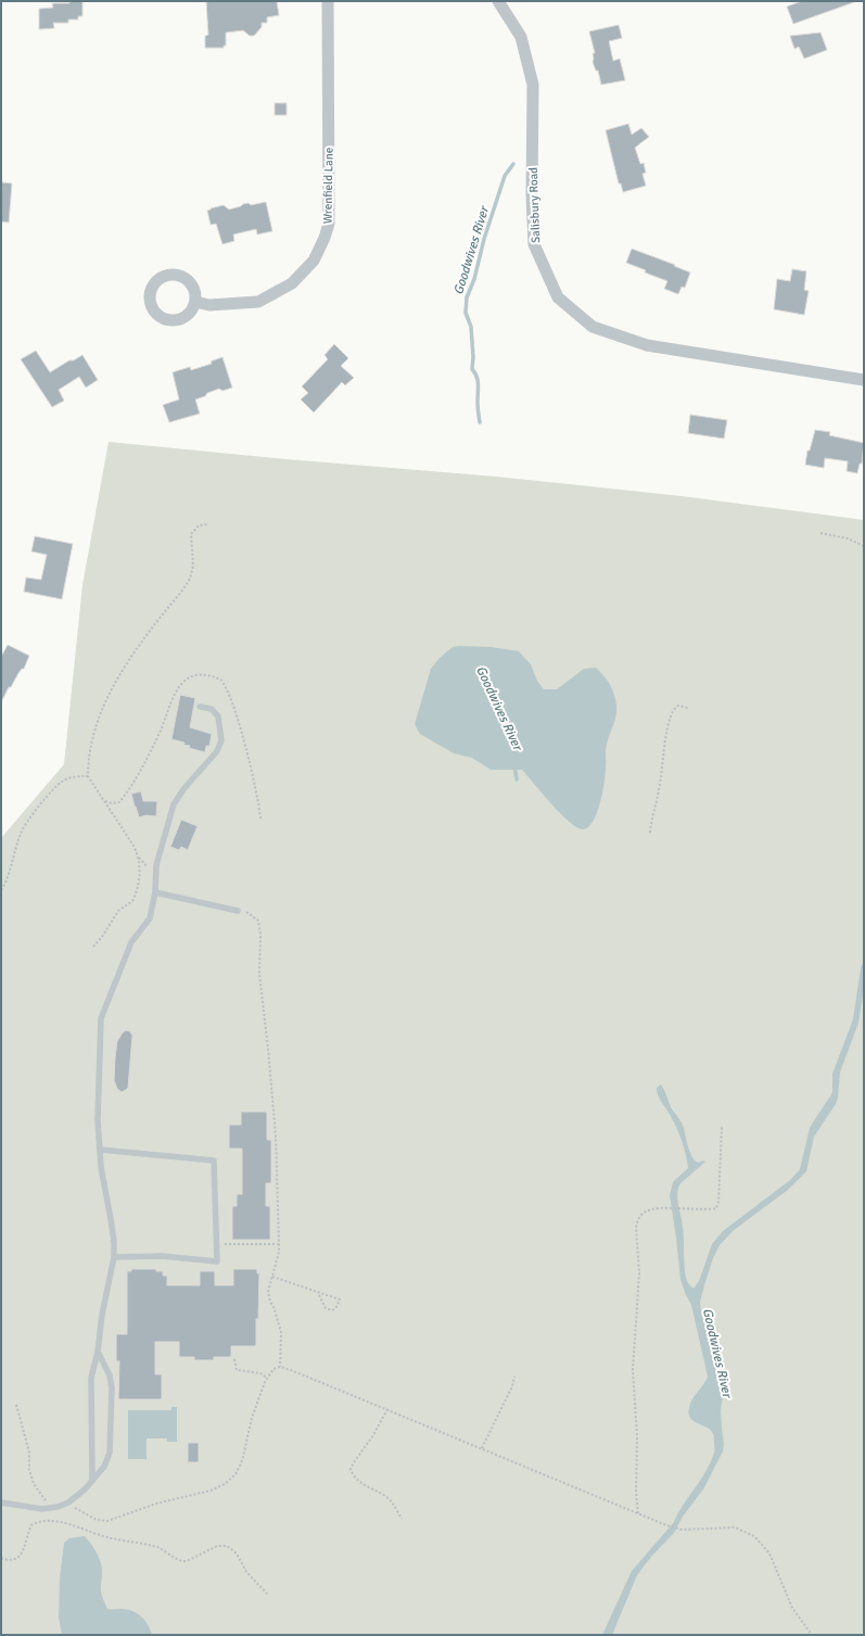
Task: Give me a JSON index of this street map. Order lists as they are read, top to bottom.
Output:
{
  "streets": {
    "street": ["Wrenfield Lane", "Salisbury Road"]
  },
  "water": ["Goodwives River"]
}
